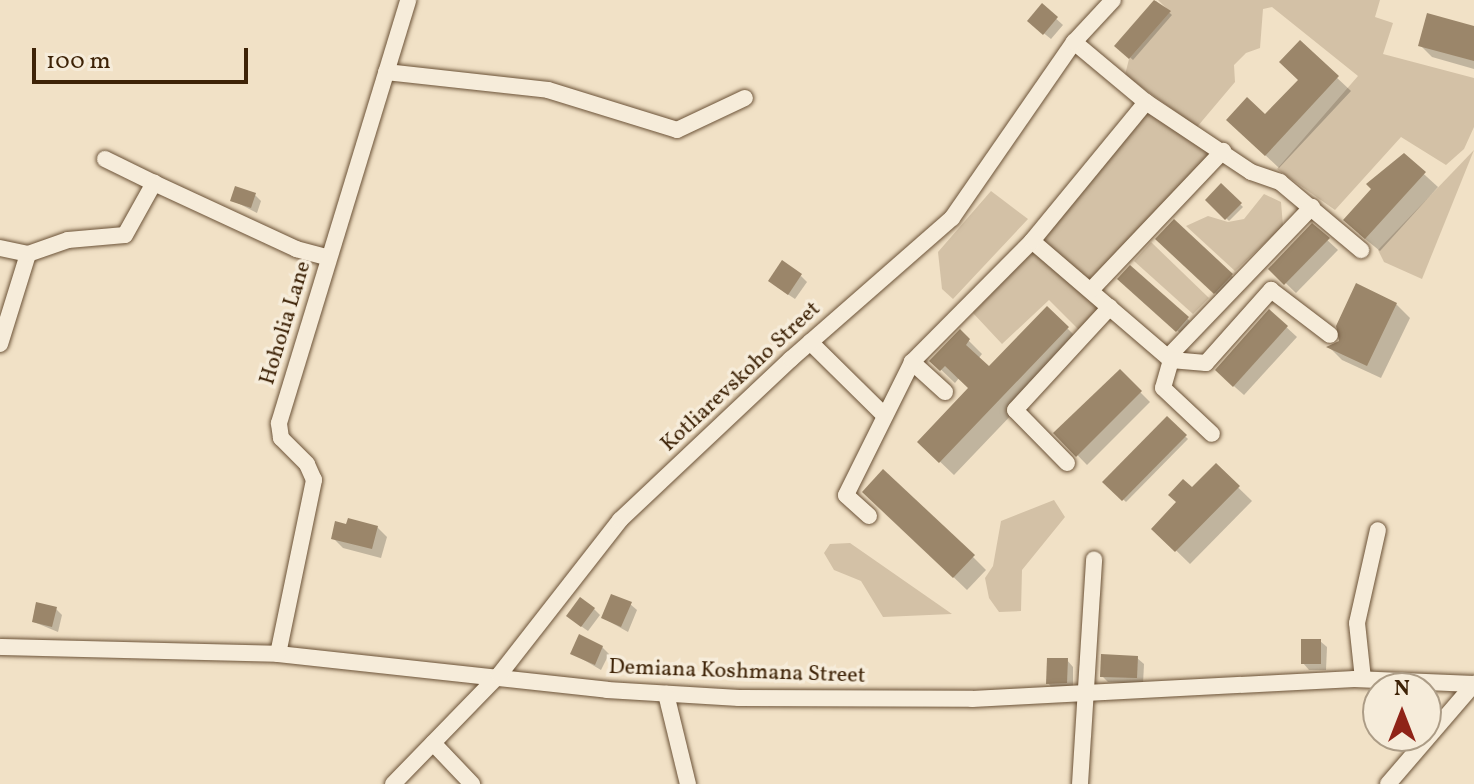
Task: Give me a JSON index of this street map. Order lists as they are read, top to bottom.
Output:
{
  "streets": {
    "street": ["Hoholia Lane", "Kotliarevskoho Street", "Demiana Koshmana Street"]
  },
  "crossings": [
    ["Hoholia Lane", "Demiana Koshmana Street"],
    ["Kotliarevskoho Street", "Demiana Koshmana Street"]
  ],
  "scale_bar": "100 m",
  "north": "top"
}
